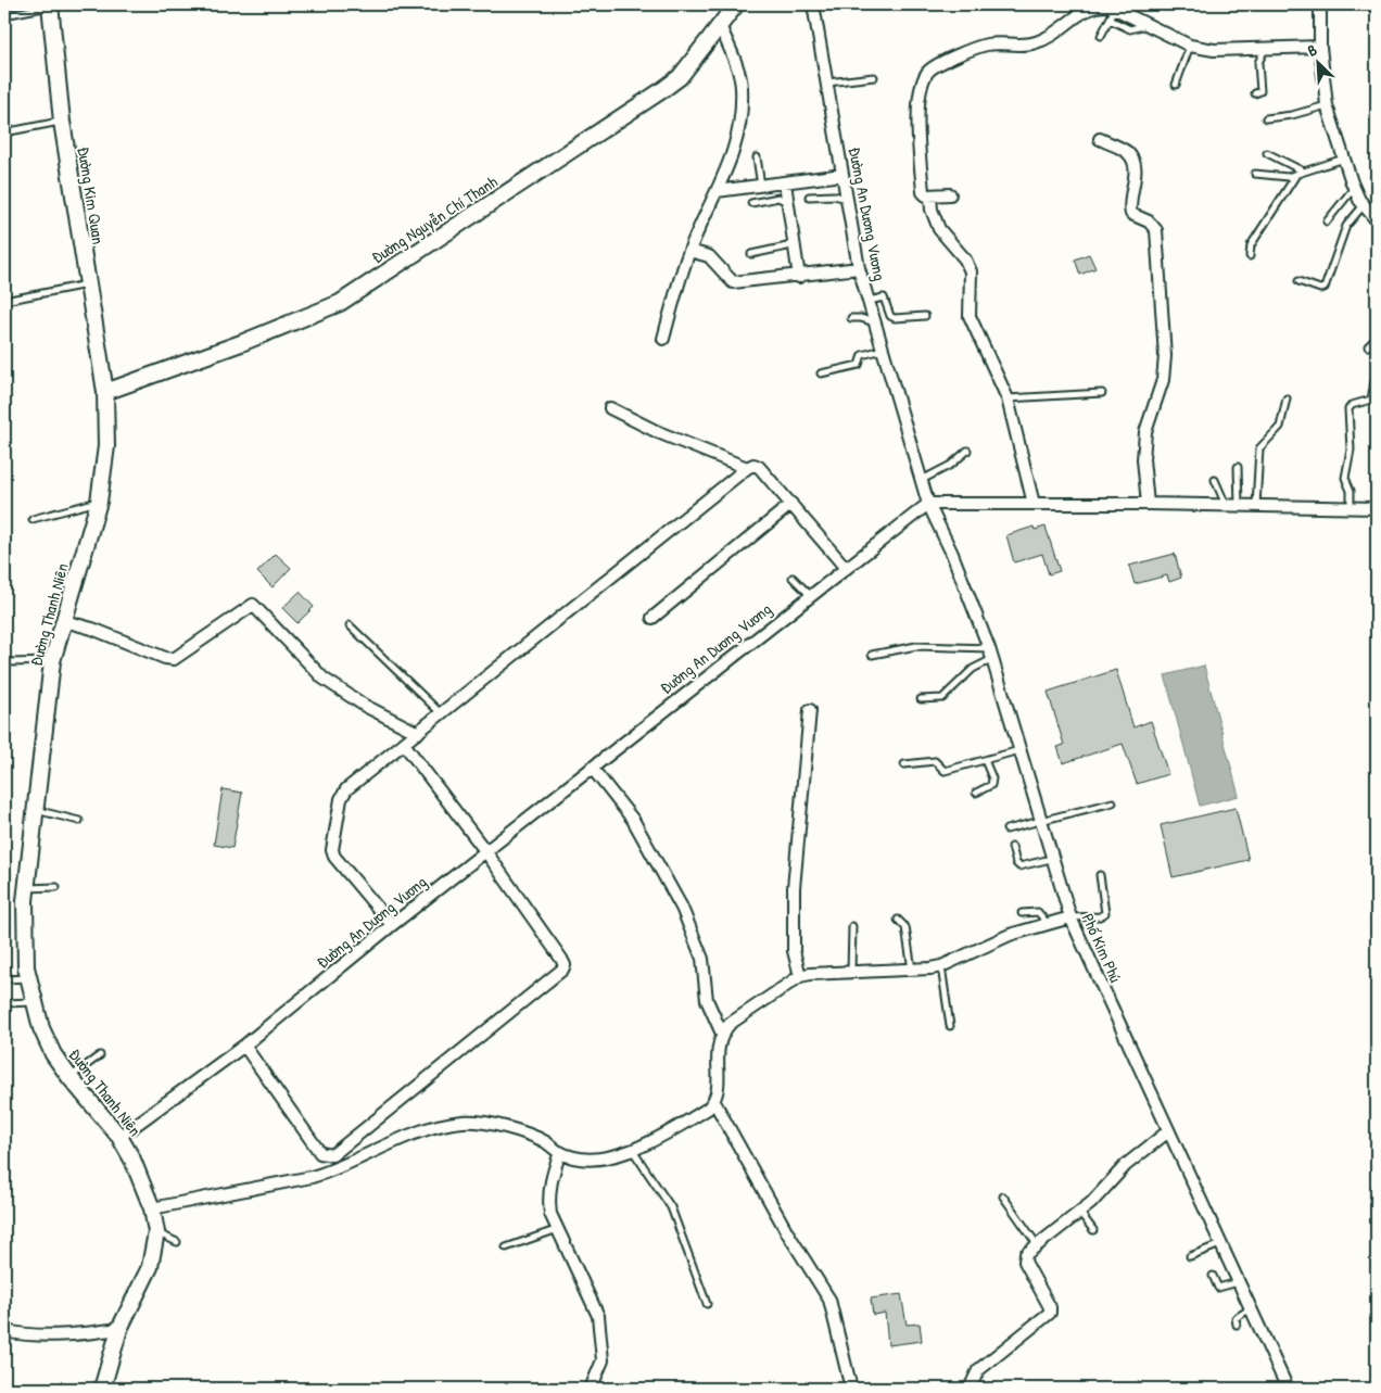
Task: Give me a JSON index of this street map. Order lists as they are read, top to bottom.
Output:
{
  "streets": {
    "main road": ["Đường Kim Quan", "Đường Nguyễn Chí Thanh", "Đường Thanh Niên"],
    "street": ["Đường An Dương Vương", "Phố Kim Phú"]
  },
  "crossings": [
    ["Đường Kim Quan", "Đường Nguyễn Chí Thanh"],
    ["Đường Kim Quan", "Đường Thanh Niên"],
    ["Đường An Dương Vương", "Đường Thanh Niên"],
    ["Đường An Dương Vương", "Phố Kim Phú"],
    ["Đường Nguyễn Chí Thanh", "Đường Thanh Niên"]
  ],
  "north": "top left"
}
